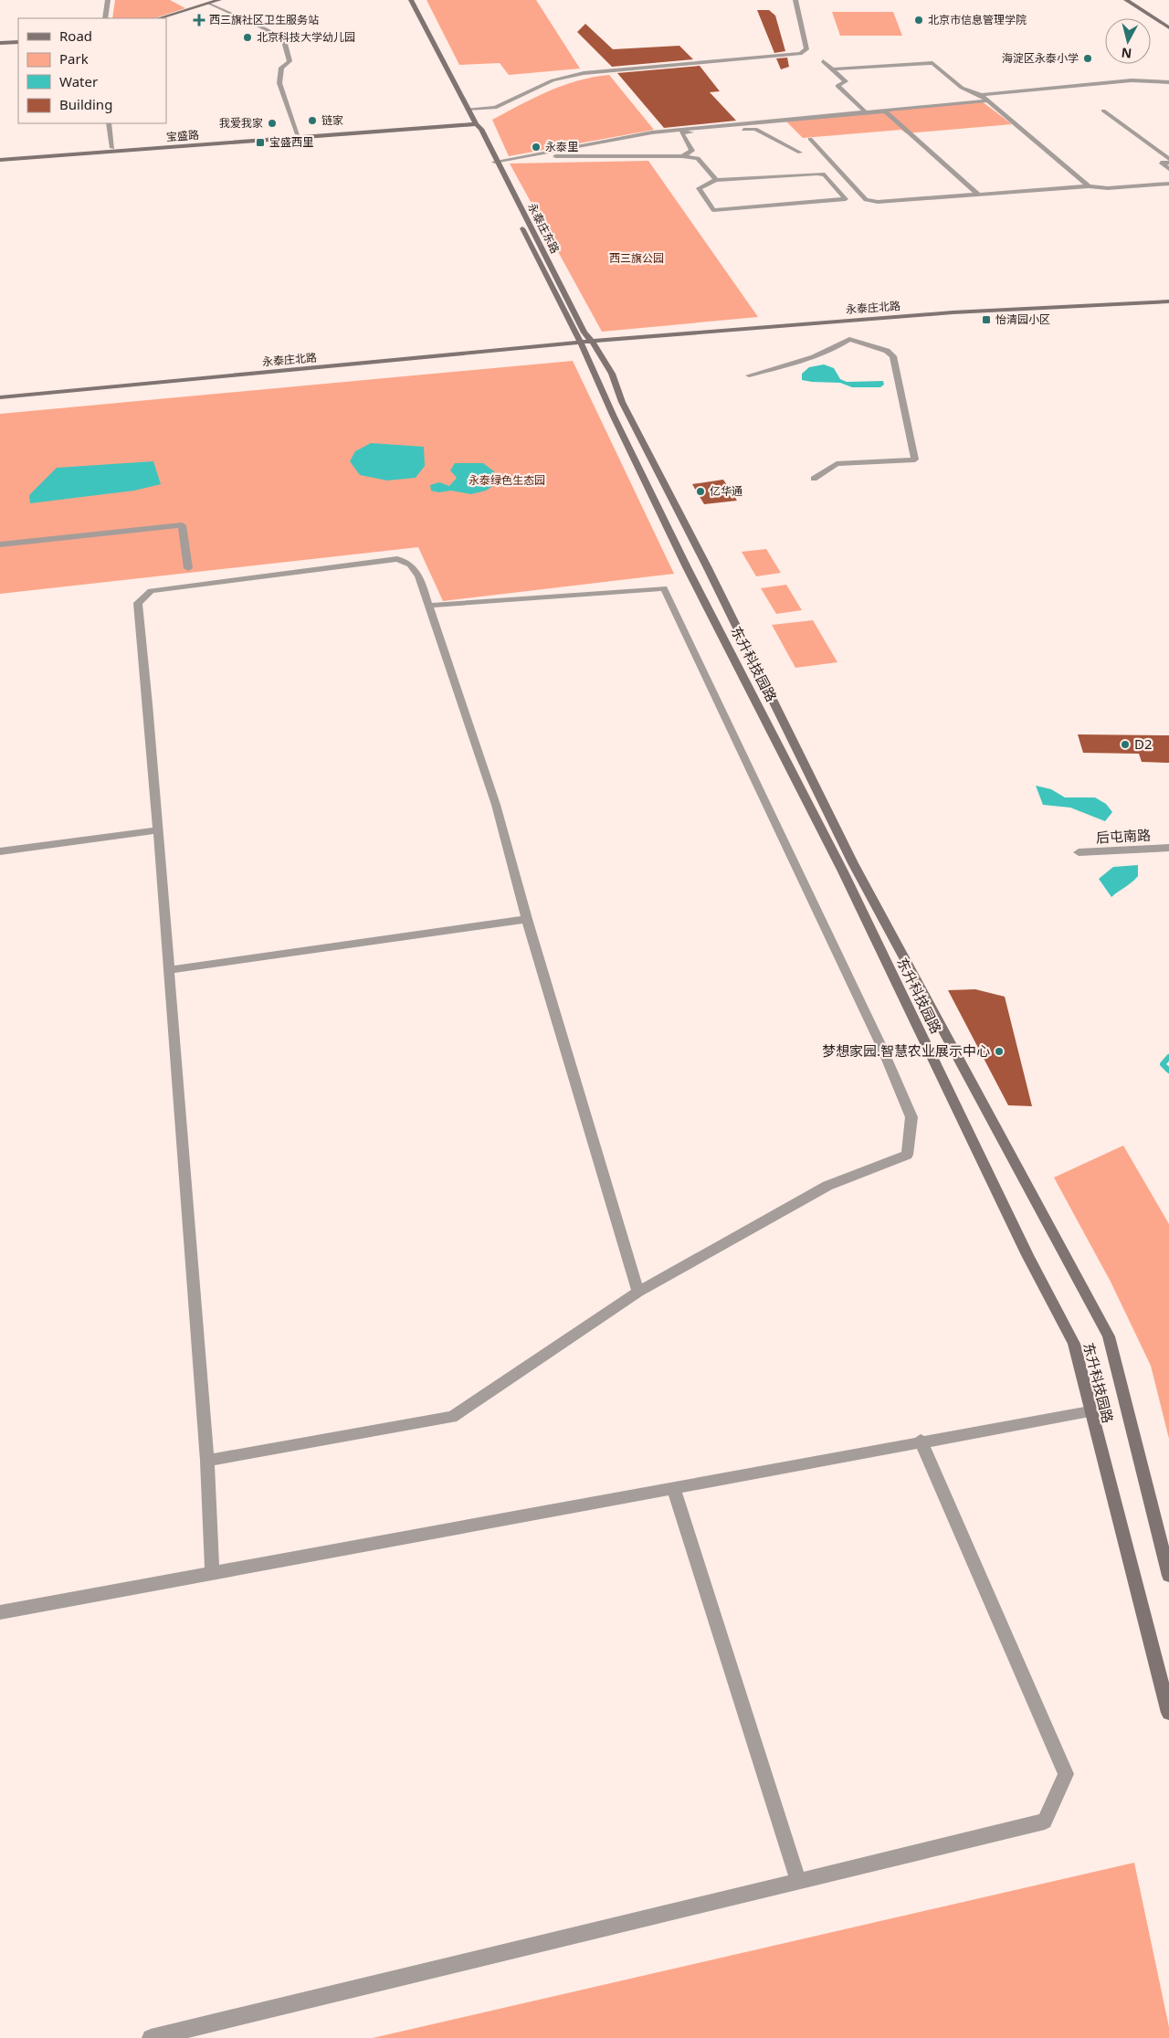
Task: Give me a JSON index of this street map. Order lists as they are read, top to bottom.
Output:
{
  "streets": {
    "street": [
      "宝盛路",
      "永泰庄东路",
      "永泰庄北路",
      "东升科技园路",
      "后屯南路"
    ]
  },
  "crossings": [
    ["宝盛路", "永泰庄东路"],
    ["永泰庄东路", "永泰庄北路"],
    ["永泰庄东路", "东升科技园路"],
    ["永泰庄北路", "东升科技园路"]
  ],
  "parks": ["西三旗公园", "永泰绿色生态园"],
  "places": {
    "health": ["西三旗社区卫生服务站"],
    "other": [
      "北京市信息管理学院",
      "北京科技大学幼儿园",
      "海淀区永泰小学",
      "链家",
      "我爱我家",
      "永泰里",
      "亿华通",
      "D2",
      "梦想家园.智慧农业展示中心"
    ],
    "transit": ["宝盛西里", "怡清园小区"]
  },
  "legend": [
    "Road",
    "Park",
    "Water",
    "Building"
  ],
  "north": "bottom"
}
